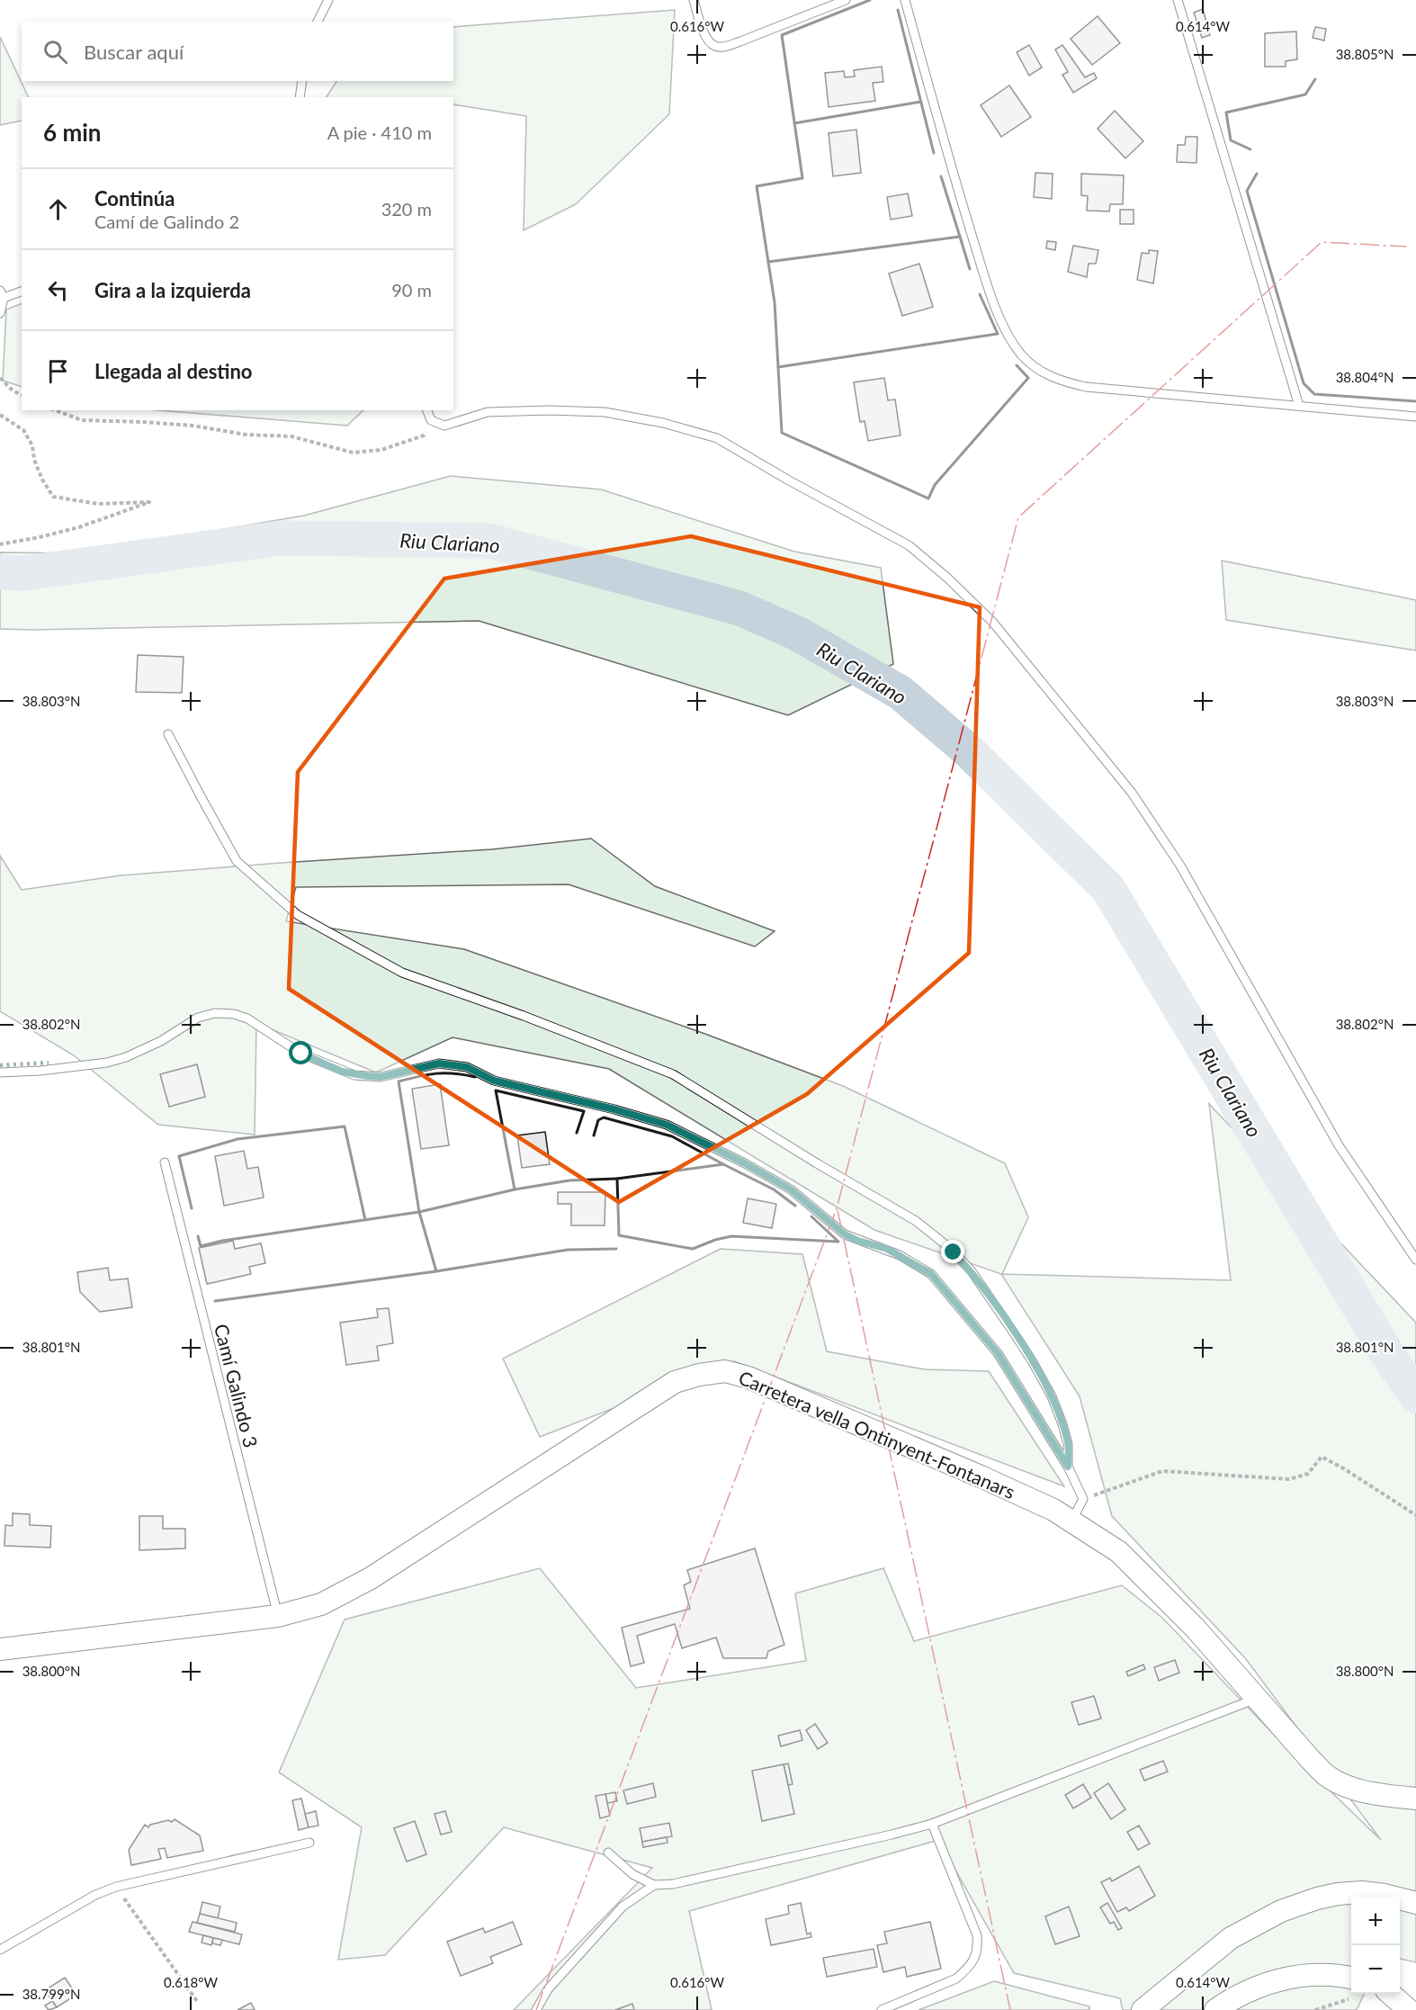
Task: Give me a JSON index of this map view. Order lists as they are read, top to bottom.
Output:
{
  "streets": {
    "street": ["Carretera vella Ontinyent-Fontanars"],
    "lane": ["Camí Galindo 3"]
  },
  "crossings": [
    ["Camí Galindo 3", "Carretera vella Ontinyent-Fontanars"]
  ],
  "water": ["Riu Clariano"],
  "page": {
    "search": "Buscar aquí",
    "heading": ["6 min", "A pie · 410 m"],
    "list": [
      ["Continúa", "Camí de Galindo 2", "320 m"],
      ["Gira a la izquierda", "90 m"],
      "Llegada al destino"
    ],
    "map_buttons": ["+", "−"]
  },
  "coordinates": [
    "0.616°W",
    "0.614°W",
    "38.805°N",
    "38.804°N",
    "38.803°N",
    "38.802°N",
    "38.801°N",
    "38.800°N",
    "0.618°W",
    "38.799°N"
  ]
}
